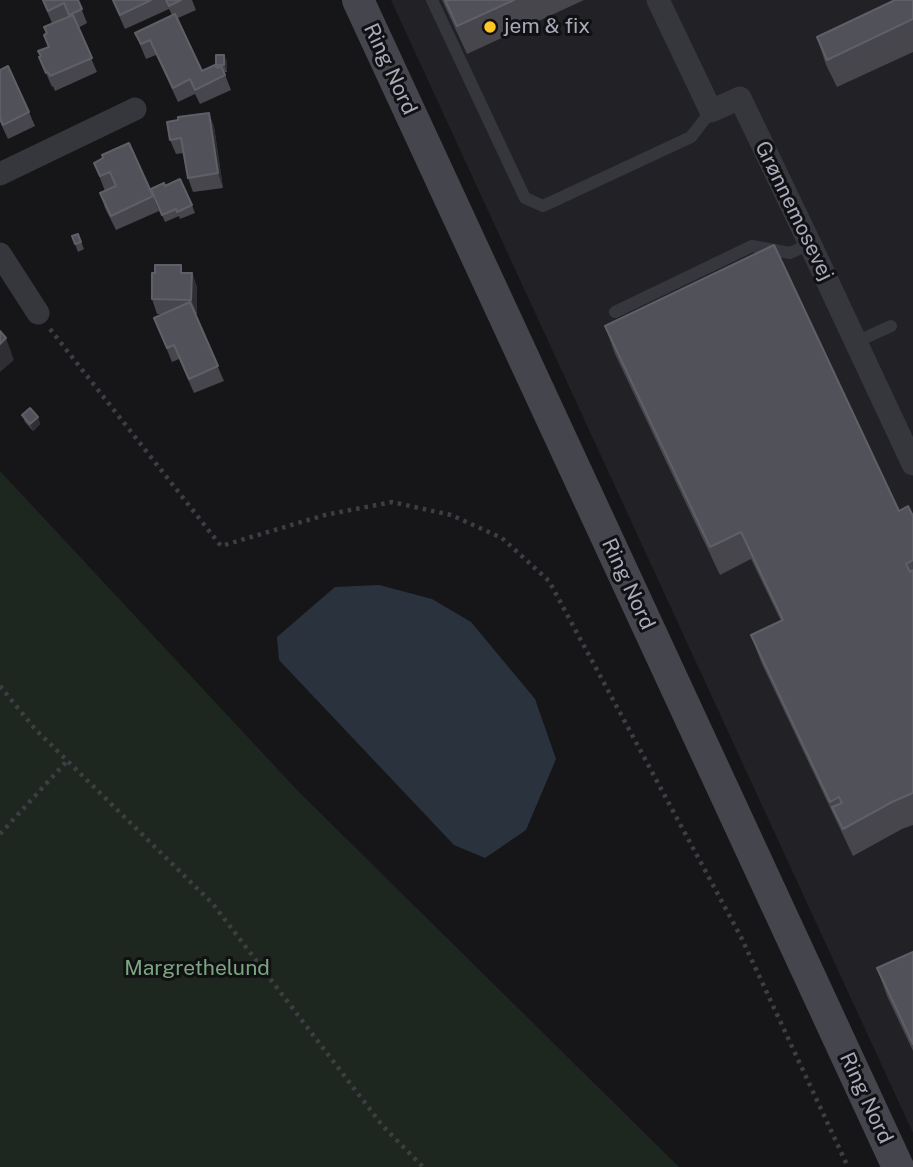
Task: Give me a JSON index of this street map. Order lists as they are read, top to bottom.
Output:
{
  "streets": {
    "main road": ["Ring Nord"],
    "street": ["Grønnemosevej"]
  },
  "parks": ["Margrethelund"],
  "places": ["jem & fix"]
}
